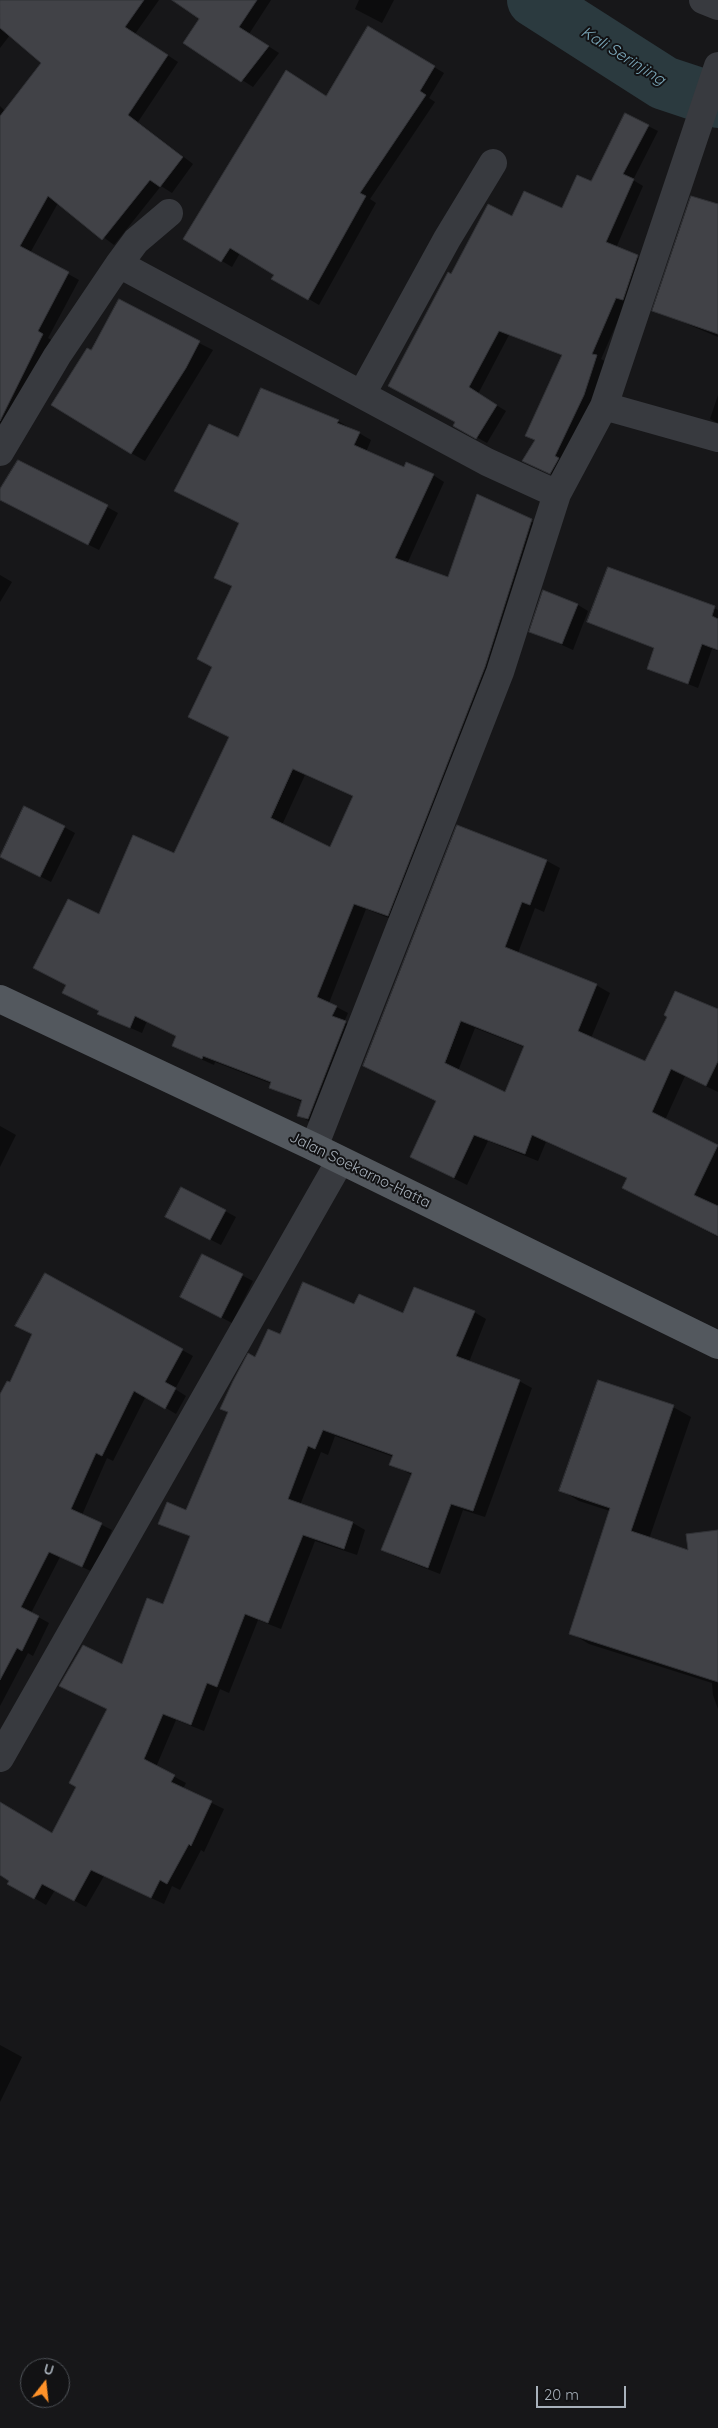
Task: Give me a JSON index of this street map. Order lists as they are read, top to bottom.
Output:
{
  "streets": {
    "main road": ["Jalan Soekarno-Hatta"]
  },
  "water": ["Kali Serinjing"],
  "scale_bar": "20 m",
  "north": "top"
}
